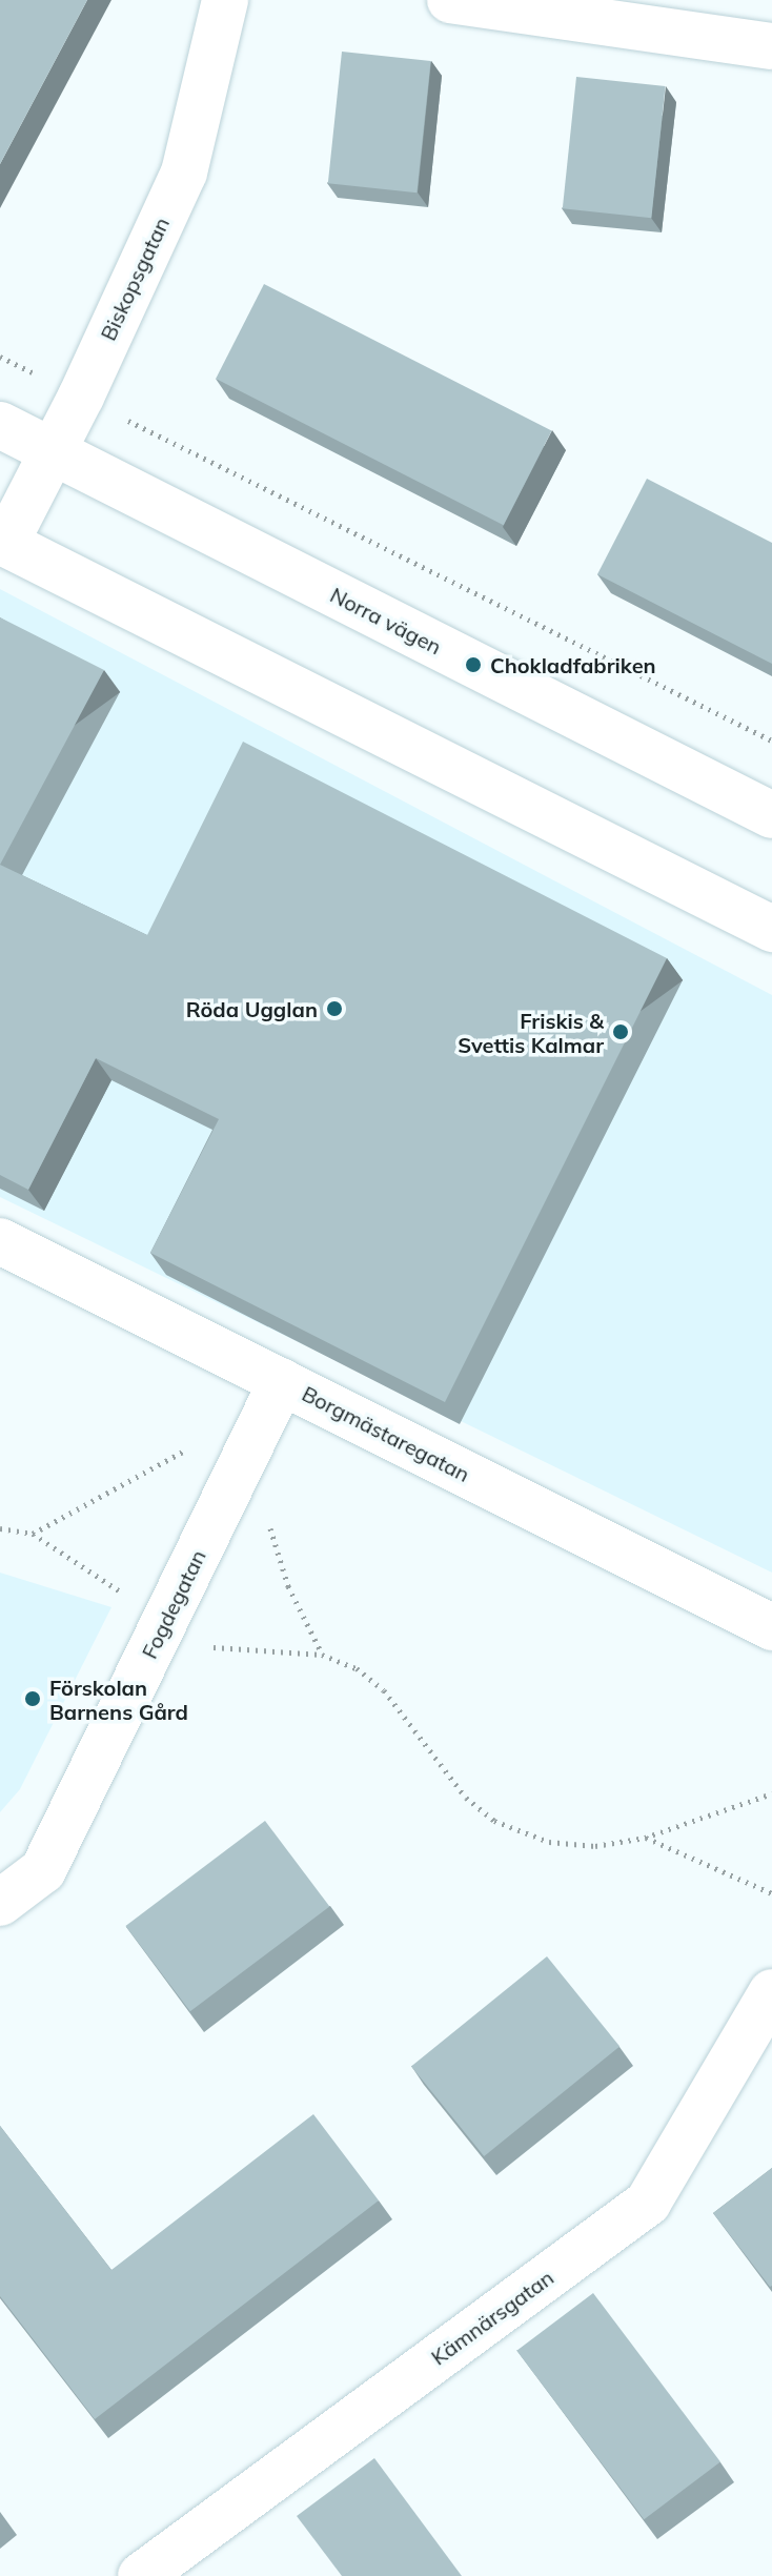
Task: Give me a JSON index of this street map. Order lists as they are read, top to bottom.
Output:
{
  "streets": {
    "street": [
      "Biskopsgatan",
      "Norra vägen",
      "Borgmästaregatan",
      "Fogdegatan",
      "Kämnärsgatan"
    ]
  },
  "crossings": [
    ["Biskopsgatan", "Norra vägen"],
    ["Borgmästaregatan", "Fogdegatan"]
  ],
  "places": [
    "Chokladfabriken",
    "Röda Ugglan",
    "Friskis & Svettis Kalmar",
    "Förskolan Barnens Gård"
  ]
}
